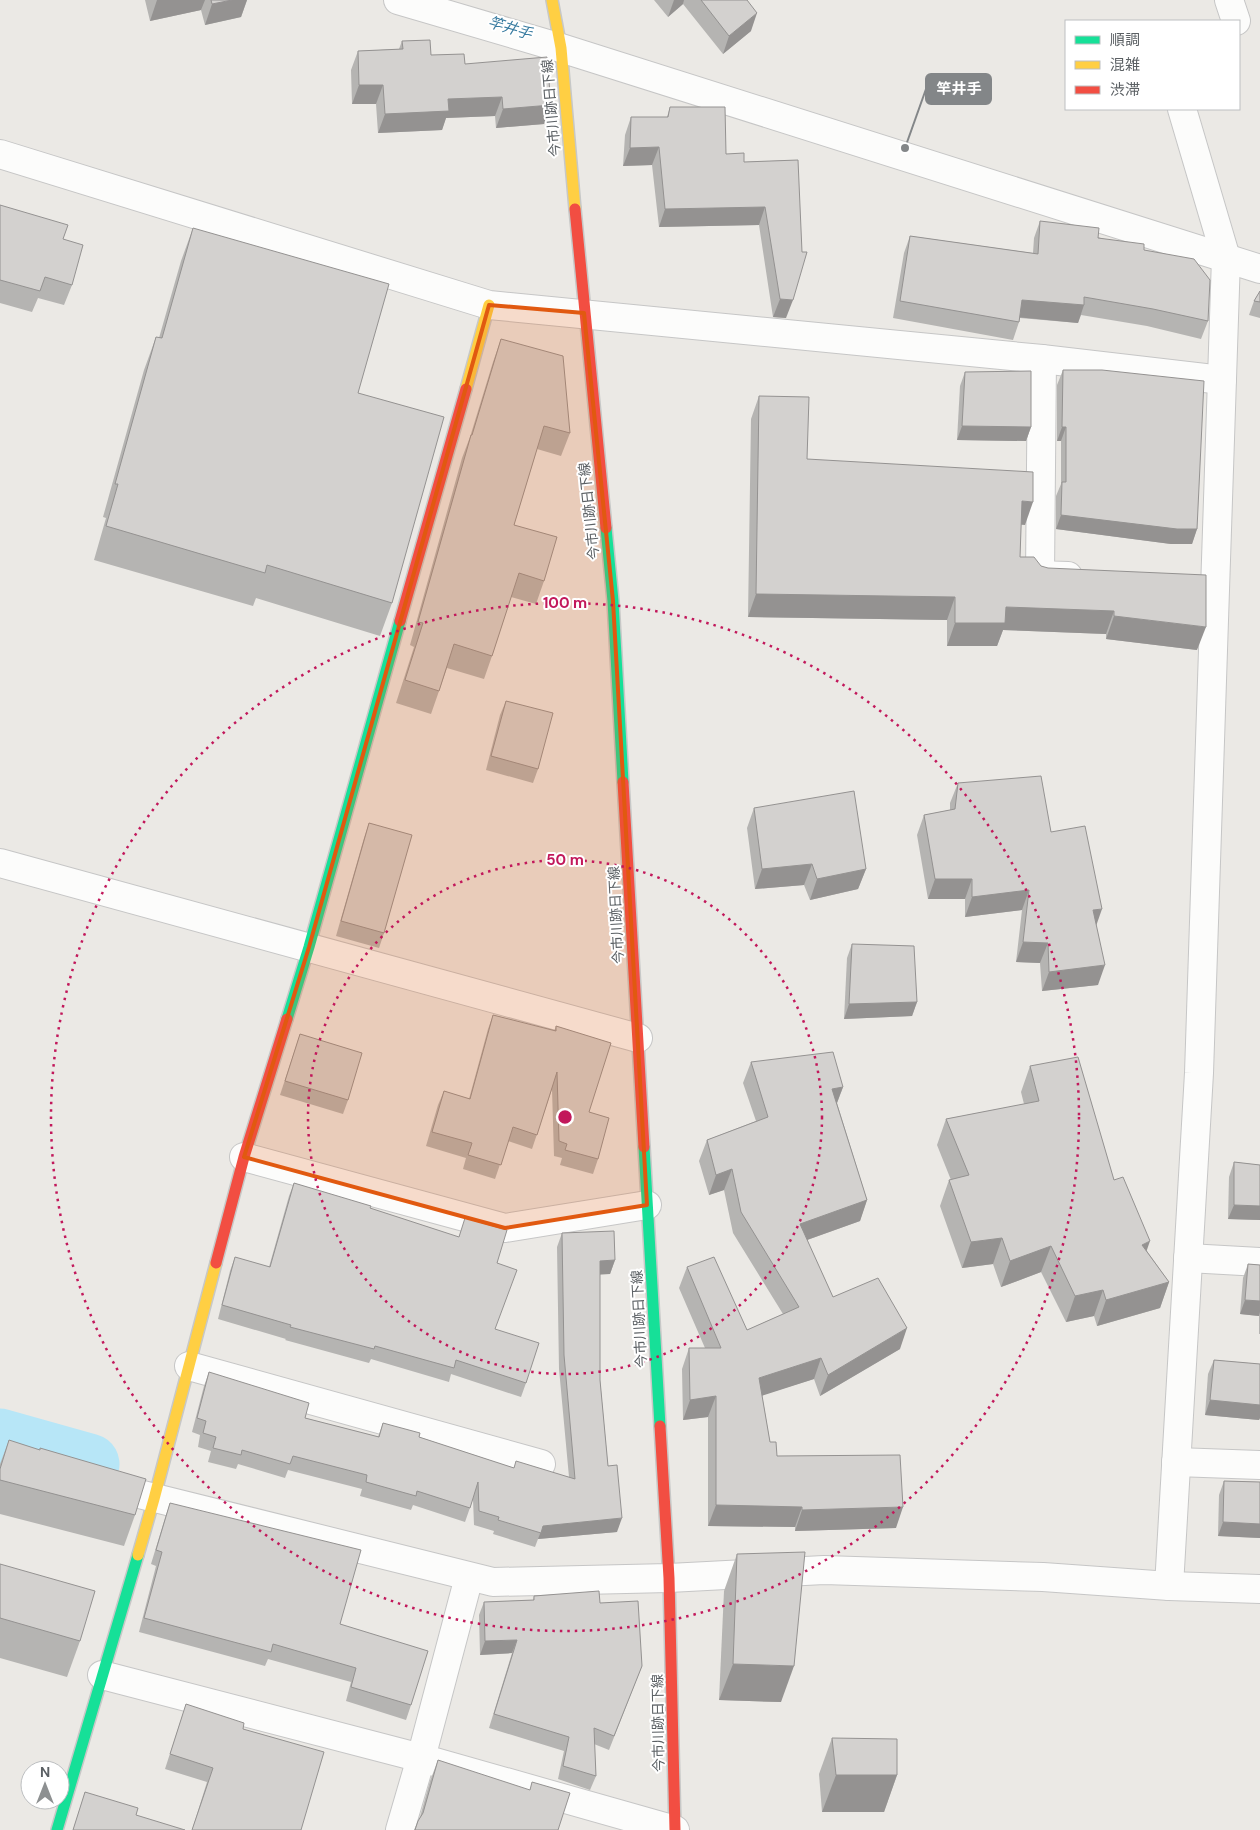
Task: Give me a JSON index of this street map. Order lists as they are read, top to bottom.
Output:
{
  "streets": {
    "street": ["今市川跡日下線"]
  },
  "water": ["竿井手"],
  "places": ["竿井手"],
  "legend": ["順調", "混雑", "渋滞"],
  "north": "top",
  "rings": ["100 m", "50 m"]
}
